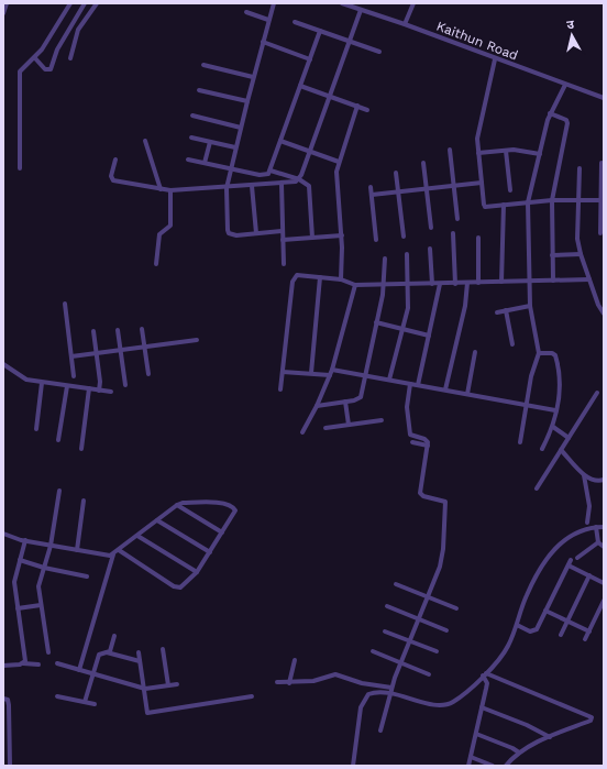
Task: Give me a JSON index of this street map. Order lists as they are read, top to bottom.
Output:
{
  "streets": {
    "street": ["Kaithun Road"]
  },
  "north": "top"
}
